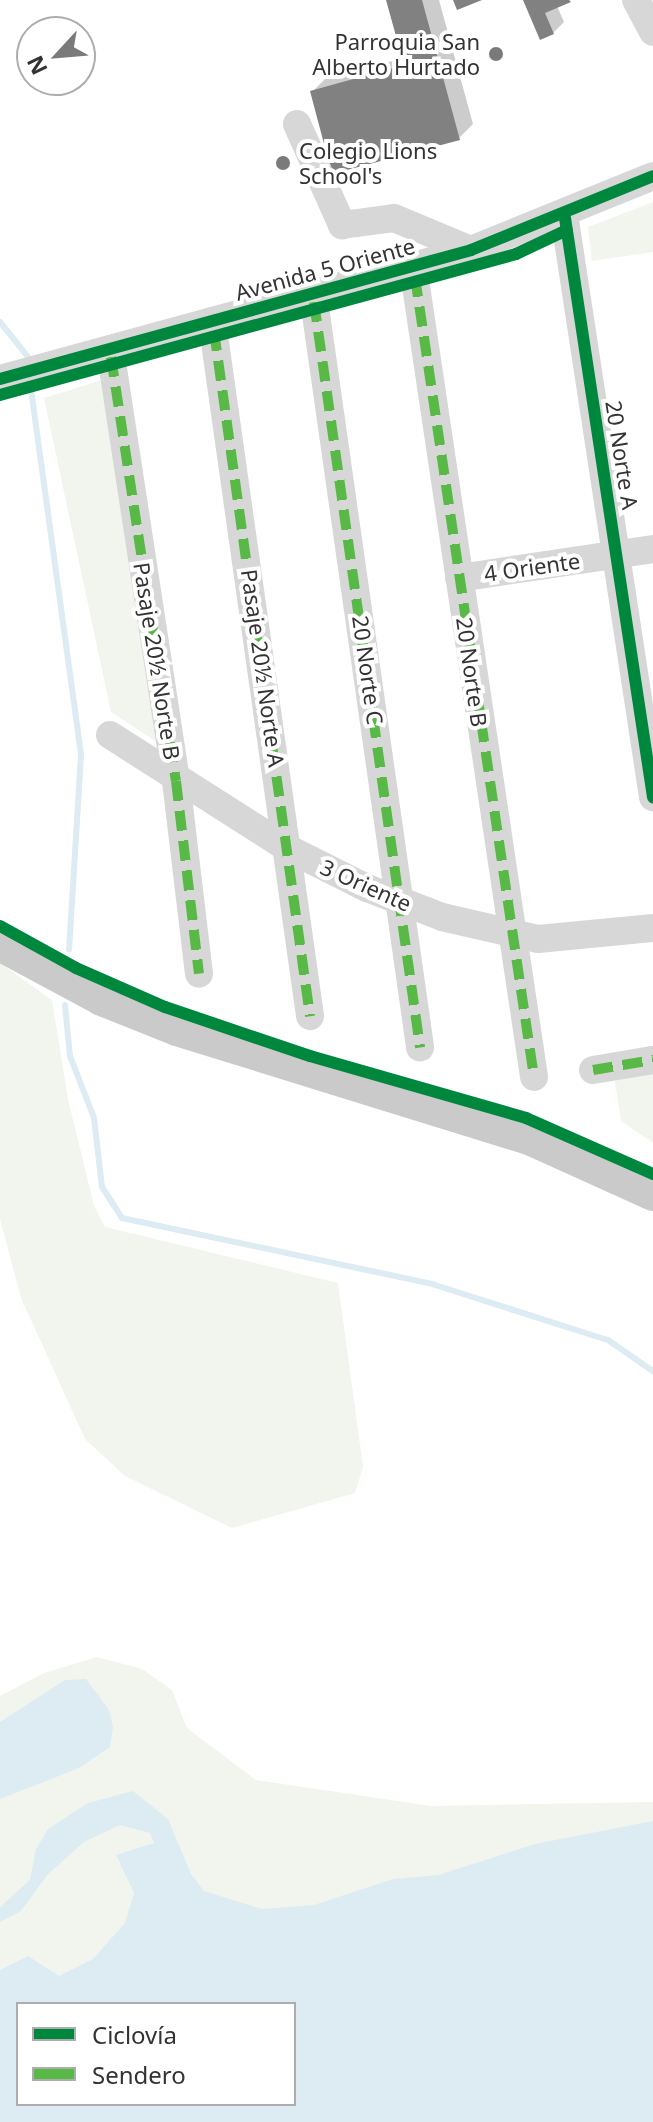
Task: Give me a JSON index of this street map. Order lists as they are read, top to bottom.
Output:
{
  "streets": {
    "street": [
      "Avenida 5 Oriente",
      "20 Norte A",
      "4 Oriente",
      "Pasaje 20½ Norte B",
      "Pasaje 20½ Norte A",
      "20 Norte C",
      "20 Norte B",
      "3 Oriente"
    ]
  },
  "crossings": [
    ["Avenida 5 Oriente", "20 Norte A"],
    ["Avenida 5 Oriente", "Pasaje 20½ Norte B"],
    ["Avenida 5 Oriente", "Pasaje 20½ Norte A"],
    ["Avenida 5 Oriente", "20 Norte C"],
    ["Avenida 5 Oriente", "20 Norte B"],
    ["20 Norte A", "4 Oriente"],
    ["4 Oriente", "20 Norte B"],
    ["Pasaje 20½ Norte B", "3 Oriente"],
    ["Pasaje 20½ Norte A", "3 Oriente"],
    ["20 Norte C", "3 Oriente"],
    ["20 Norte B", "3 Oriente"]
  ],
  "places": ["Parroquia San Alberto Hurtado", "Colegio Lions School's"],
  "legend": ["Ciclovía", "Sendero"],
  "north": "bottom left"
}
